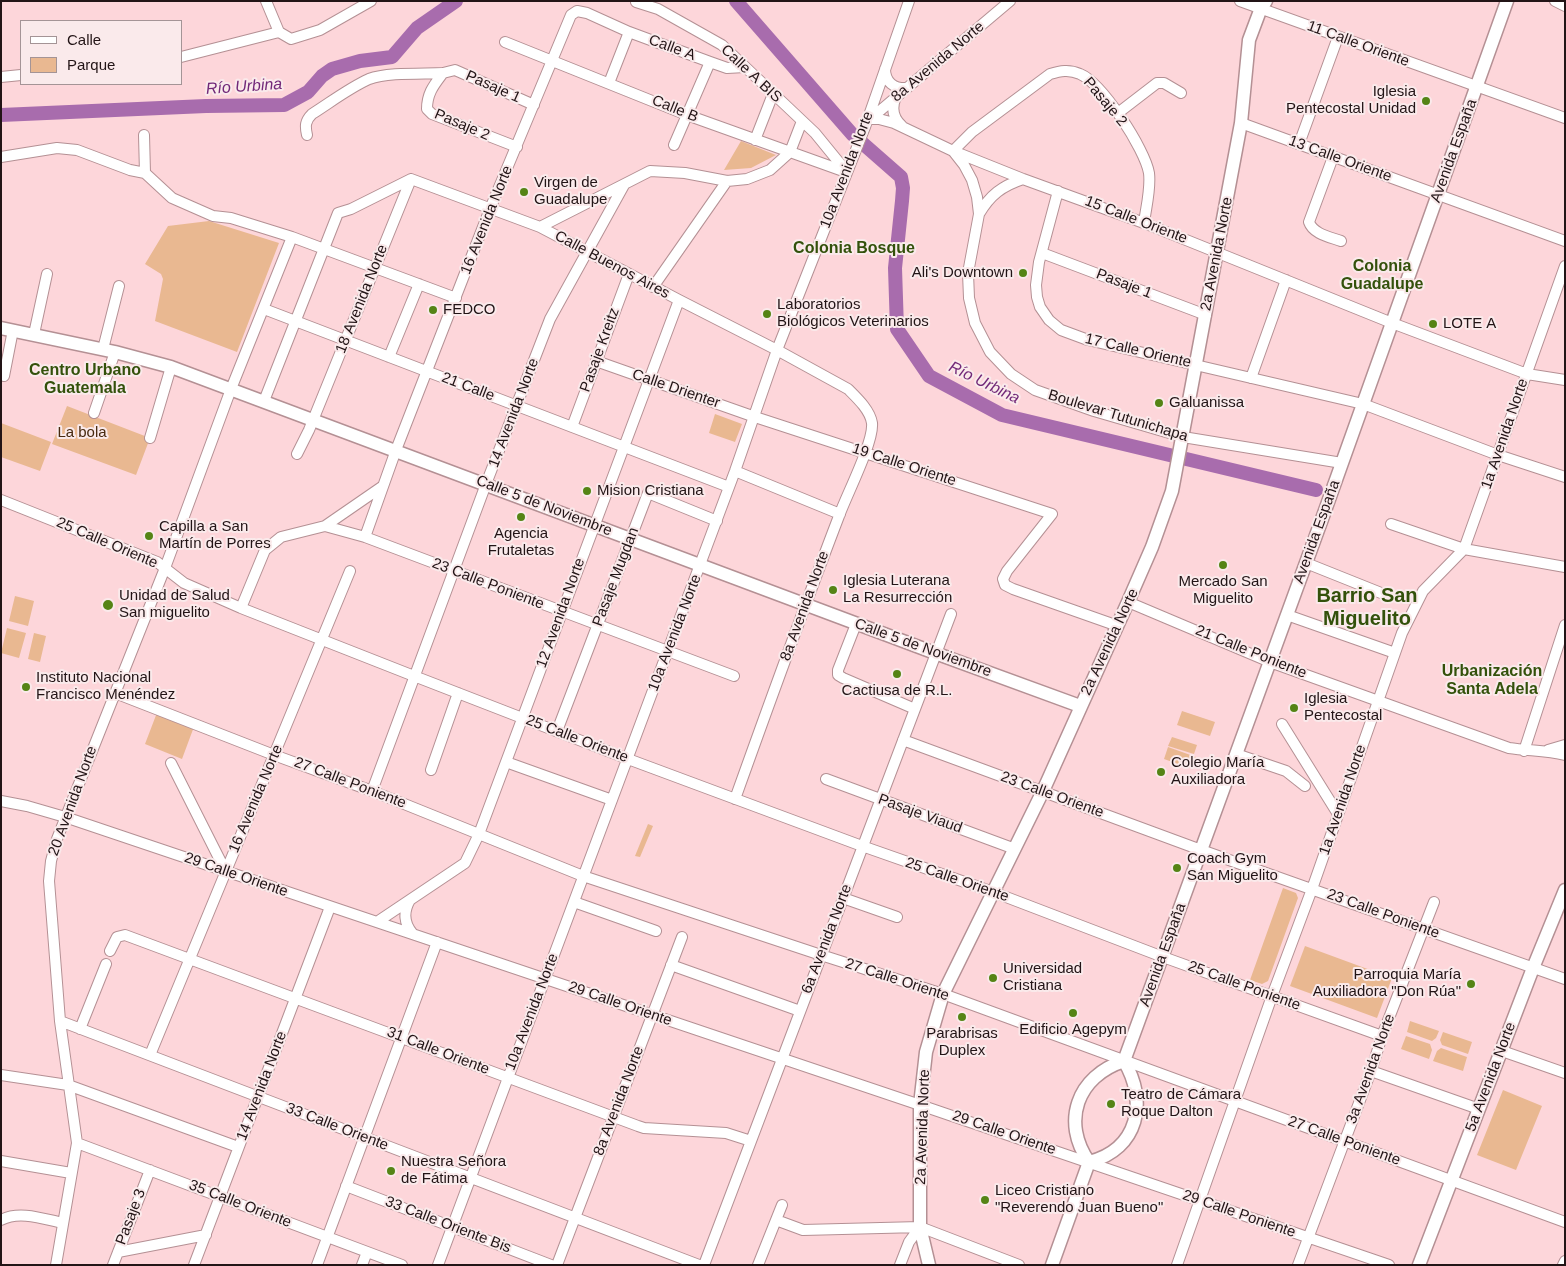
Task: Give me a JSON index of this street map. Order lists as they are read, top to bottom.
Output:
{
  "streets": {
    "main road": [
      "Avenida España",
      "2a Avenida Norte",
      "Calle 5 de Noviembre",
      "5a Avenida Norte"
    ],
    "street": [
      "11 Calle Oriente",
      "Calle A",
      "8a Avenida Norte",
      "Calle A BIS",
      "Pasaje 1",
      "Pasaje 2",
      "Calle B",
      "13 Calle Oriente",
      "10a Avenida Norte",
      "16 Avenida Norte",
      "15 Calle Oriente",
      "Calle Buenos Aires",
      "18 Avenida Norte",
      "Pasaje Kreitz",
      "17 Calle Oriente",
      "21 Calle",
      "Calle Drienter",
      "14 Avenida Norte",
      "Boulevar Tutunichapa",
      "1a Avenida Norte",
      "19 Calle Oriente",
      "25 Calle Oriente",
      "Pasaje Mugdan",
      "23 Calle Poniente",
      "12 Avenida Norte",
      "21 Calle Poniente",
      "27 Calle Poniente",
      "23 Calle Oriente",
      "20 Avenida Norte",
      "Pasaje Viaud",
      "29 Calle Oriente",
      "6a Avenida Norte",
      "27 Calle Oriente",
      "25 Calle Poniente",
      "31 Calle Oriente",
      "3a Avenida Norte",
      "33 Calle Oriente",
      "35 Calle Oriente",
      "29 Calle Poniente",
      "Pasaje 3",
      "33 Calle Oriente Bis"
    ]
  },
  "crossings": [
    ["11 Calle Oriente", "Avenida España"],
    ["11 Calle Oriente", "2a Avenida Norte"],
    ["Calle A", "Calle A BIS"],
    ["Calle A", "16 Avenida Norte"],
    ["8a Avenida Norte", "10a Avenida Norte"],
    ["8a Avenida Norte", "15 Calle Oriente"],
    ["8a Avenida Norte", "Calle Buenos Aires"],
    ["8a Avenida Norte", "19 Calle Oriente"],
    ["8a Avenida Norte", "Calle 5 de Noviembre"],
    ["8a Avenida Norte", "25 Calle Oriente"],
    ["8a Avenida Norte", "29 Calle Oriente"],
    ["8a Avenida Norte", "31 Calle Oriente"],
    ["8a Avenida Norte", "33 Calle Oriente"],
    ["Calle A BIS", "Calle B"],
    ["Calle A BIS", "10a Avenida Norte"],
    ["Pasaje 1", "Pasaje 2"],
    ["Pasaje 1", "16 Avenida Norte"],
    ["Pasaje 1", "2a Avenida Norte"],
    ["Pasaje 1", "17 Calle Oriente"],
    ["Pasaje 2", "16 Avenida Norte"],
    ["Pasaje 2", "15 Calle Oriente"],
    ["Pasaje 2", "Boulevar Tutunichapa"],
    ["Calle B", "10a Avenida Norte"],
    ["Calle B", "16 Avenida Norte"],
    ["Avenida España", "13 Calle Oriente"],
    ["Avenida España", "15 Calle Oriente"],
    ["Avenida España", "17 Calle Oriente"],
    ["Avenida España", "Boulevar Tutunichapa"],
    ["Avenida España", "25 Calle Oriente"],
    ["Avenida España", "23 Calle Poniente"],
    ["Avenida España", "21 Calle Poniente"],
    ["Avenida España", "27 Calle Poniente"],
    ["Avenida España", "23 Calle Oriente"],
    ["Avenida España", "27 Calle Oriente"],
    ["Avenida España", "25 Calle Poniente"],
    ["13 Calle Oriente", "2a Avenida Norte"],
    ["10a Avenida Norte", "15 Calle Oriente"],
    ["10a Avenida Norte", "Calle Buenos Aires"],
    ["10a Avenida Norte", "21 Calle"],
    ["10a Avenida Norte", "Calle Drienter"],
    ["10a Avenida Norte", "19 Calle Oriente"],
    ["10a Avenida Norte", "Calle 5 de Noviembre"],
    ["10a Avenida Norte", "25 Calle Oriente"],
    ["10a Avenida Norte", "Pasaje Mugdan"],
    ["10a Avenida Norte", "23 Calle Poniente"],
    ["10a Avenida Norte", "27 Calle Poniente"],
    ["10a Avenida Norte", "29 Calle Oriente"],
    ["10a Avenida Norte", "27 Calle Oriente"],
    ["10a Avenida Norte", "31 Calle Oriente"],
    ["10a Avenida Norte", "33 Calle Oriente"],
    ["10a Avenida Norte", "33 Calle Oriente Bis"],
    ["16 Avenida Norte", "Calle Buenos Aires"],
    ["16 Avenida Norte", "21 Calle"],
    ["16 Avenida Norte", "Calle 5 de Noviembre"],
    ["16 Avenida Norte", "25 Calle Oriente"],
    ["16 Avenida Norte", "23 Calle Poniente"],
    ["16 Avenida Norte", "27 Calle Poniente"],
    ["16 Avenida Norte", "29 Calle Oriente"],
    ["16 Avenida Norte", "31 Calle Oriente"],
    ["16 Avenida Norte", "33 Calle Oriente"],
    ["15 Calle Oriente", "2a Avenida Norte"],
    ["15 Calle Oriente", "17 Calle Oriente"],
    ["15 Calle Oriente", "Boulevar Tutunichapa"],
    ["15 Calle Oriente", "1a Avenida Norte"],
    ["2a Avenida Norte", "17 Calle Oriente"],
    ["2a Avenida Norte", "Boulevar Tutunichapa"],
    ["2a Avenida Norte", "19 Calle Oriente"],
    ["2a Avenida Norte", "Calle 5 de Noviembre"],
    ["2a Avenida Norte", "25 Calle Oriente"],
    ["2a Avenida Norte", "21 Calle Poniente"],
    ["2a Avenida Norte", "23 Calle Oriente"],
    ["2a Avenida Norte", "Pasaje Viaud"],
    ["2a Avenida Norte", "29 Calle Oriente"],
    ["2a Avenida Norte", "27 Calle Oriente"],
    ["Calle Buenos Aires", "18 Avenida Norte"],
    ["Calle Buenos Aires", "Pasaje Kreitz"],
    ["Calle Buenos Aires", "14 Avenida Norte"],
    ["Calle Buenos Aires", "12 Avenida Norte"],
    ["18 Avenida Norte", "21 Calle"],
    ["18 Avenida Norte", "Calle 5 de Noviembre"],
    ["Pasaje Kreitz", "21 Calle"],
    ["Pasaje Kreitz", "Calle Drienter"],
    ["17 Calle Oriente", "1a Avenida Norte"],
    ["21 Calle", "14 Avenida Norte"],
    ["21 Calle", "12 Avenida Norte"],
    ["21 Calle", "20 Avenida Norte"],
    ["Calle Drienter", "19 Calle Oriente"],
    ["Calle Drienter", "12 Avenida Norte"],
    ["14 Avenida Norte", "Calle 5 de Noviembre"],
    ["14 Avenida Norte", "25 Calle Oriente"],
    ["14 Avenida Norte", "23 Calle Poniente"],
    ["14 Avenida Norte", "27 Calle Poniente"],
    ["14 Avenida Norte", "29 Calle Oriente"],
    ["14 Avenida Norte", "31 Calle Oriente"],
    ["14 Avenida Norte", "33 Calle Oriente"],
    ["14 Avenida Norte", "35 Calle Oriente"],
    ["1a Avenida Norte", "23 Calle Poniente"],
    ["1a Avenida Norte", "21 Calle Poniente"],
    ["1a Avenida Norte", "27 Calle Poniente"],
    ["1a Avenida Norte", "25 Calle Poniente"],
    ["1a Avenida Norte", "29 Calle Poniente"],
    ["Calle 5 de Noviembre", "Pasaje Mugdan"],
    ["Calle 5 de Noviembre", "12 Avenida Norte"],
    ["Calle 5 de Noviembre", "20 Avenida Norte"],
    ["Calle 5 de Noviembre", "6a Avenida Norte"],
    ["25 Calle Oriente", "Pasaje Mugdan"],
    ["25 Calle Oriente", "12 Avenida Norte"],
    ["25 Calle Oriente", "20 Avenida Norte"],
    ["25 Calle Oriente", "6a Avenida Norte"],
    ["25 Calle Oriente", "25 Calle Poniente"],
    ["Pasaje Mugdan", "23 Calle Poniente"],
    ["23 Calle Poniente", "12 Avenida Norte"],
    ["23 Calle Poniente", "23 Calle Oriente"],
    ["23 Calle Poniente", "3a Avenida Norte"],
    ["23 Calle Poniente", "5a Avenida Norte"],
    ["12 Avenida Norte", "27 Calle Poniente"],
    ["12 Avenida Norte", "29 Calle Oriente"],
    ["27 Calle Poniente", "20 Avenida Norte"],
    ["27 Calle Poniente", "27 Calle Oriente"],
    ["27 Calle Poniente", "3a Avenida Norte"],
    ["27 Calle Poniente", "5a Avenida Norte"],
    ["23 Calle Oriente", "6a Avenida Norte"],
    ["20 Avenida Norte", "29 Calle Oriente"],
    ["20 Avenida Norte", "33 Calle Oriente"],
    ["20 Avenida Norte", "35 Calle Oriente"],
    ["Pasaje Viaud", "6a Avenida Norte"],
    ["29 Calle Oriente", "6a Avenida Norte"],
    ["29 Calle Oriente", "29 Calle Poniente"],
    ["6a Avenida Norte", "27 Calle Oriente"],
    ["6a Avenida Norte", "31 Calle Oriente"],
    ["25 Calle Poniente", "3a Avenida Norte"],
    ["3a Avenida Norte", "29 Calle Poniente"],
    ["35 Calle Oriente", "Pasaje 3"]
  ],
  "districts": [
    "Colonia Bosque",
    "Colonia Guadalupe",
    "Centro Urbano Guatemala",
    "Barrio San Miguelito",
    "Urbanización Santa Adela"
  ],
  "water": ["Río Urbina"],
  "parks": ["La bola"],
  "places": [
    "Iglesia Pentecostal Unidad",
    "Virgen de Guadalupe",
    "Ali's Downtown",
    "FEDCO",
    "Laboratorios Biológicos Veterinarios",
    "LOTE A",
    "Galuanissa",
    "Mision Cristiana",
    "Agencia Frutaletas",
    "Capilla a San Martín de Porres",
    "Mercado San Miguelito",
    "Iglesia Luterana La Resurrección",
    "Unidad de Salud San miguelito",
    "Cactiusa de R.L.",
    "Instituto Nacional Francisco Menéndez",
    "Iglesia Pentecostal",
    "Colegio María Auxiliadora",
    "Coach Gym San Miguelito",
    "Universidad Cristiana",
    "Parroquia María Auxiliadora \"Don Rúa\"",
    "Edificio Agepym",
    "Parabrisas Duplex",
    "Teatro de Cámara Roque Dalton",
    "Nuestra Señora de Fátima",
    "Liceo Cristiano \"Reverendo Juan Bueno\""
  ],
  "legend": ["Calle", "Parque"]
}
